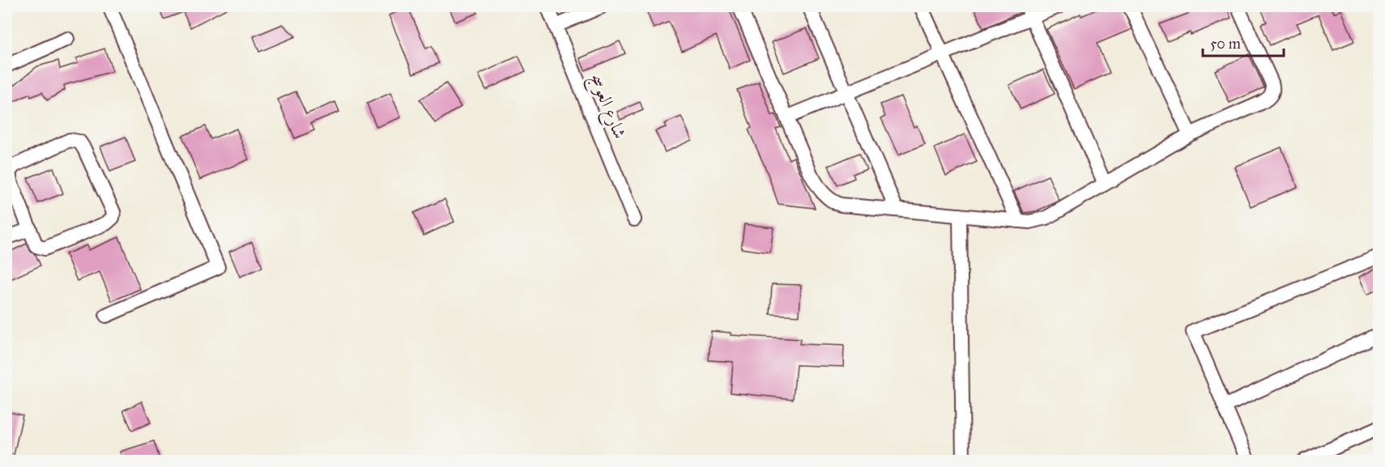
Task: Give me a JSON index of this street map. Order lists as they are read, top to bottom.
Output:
{
  "streets": {
    "street": ["شارع العوسج"]
  },
  "scale_bar": "50 m"
}
